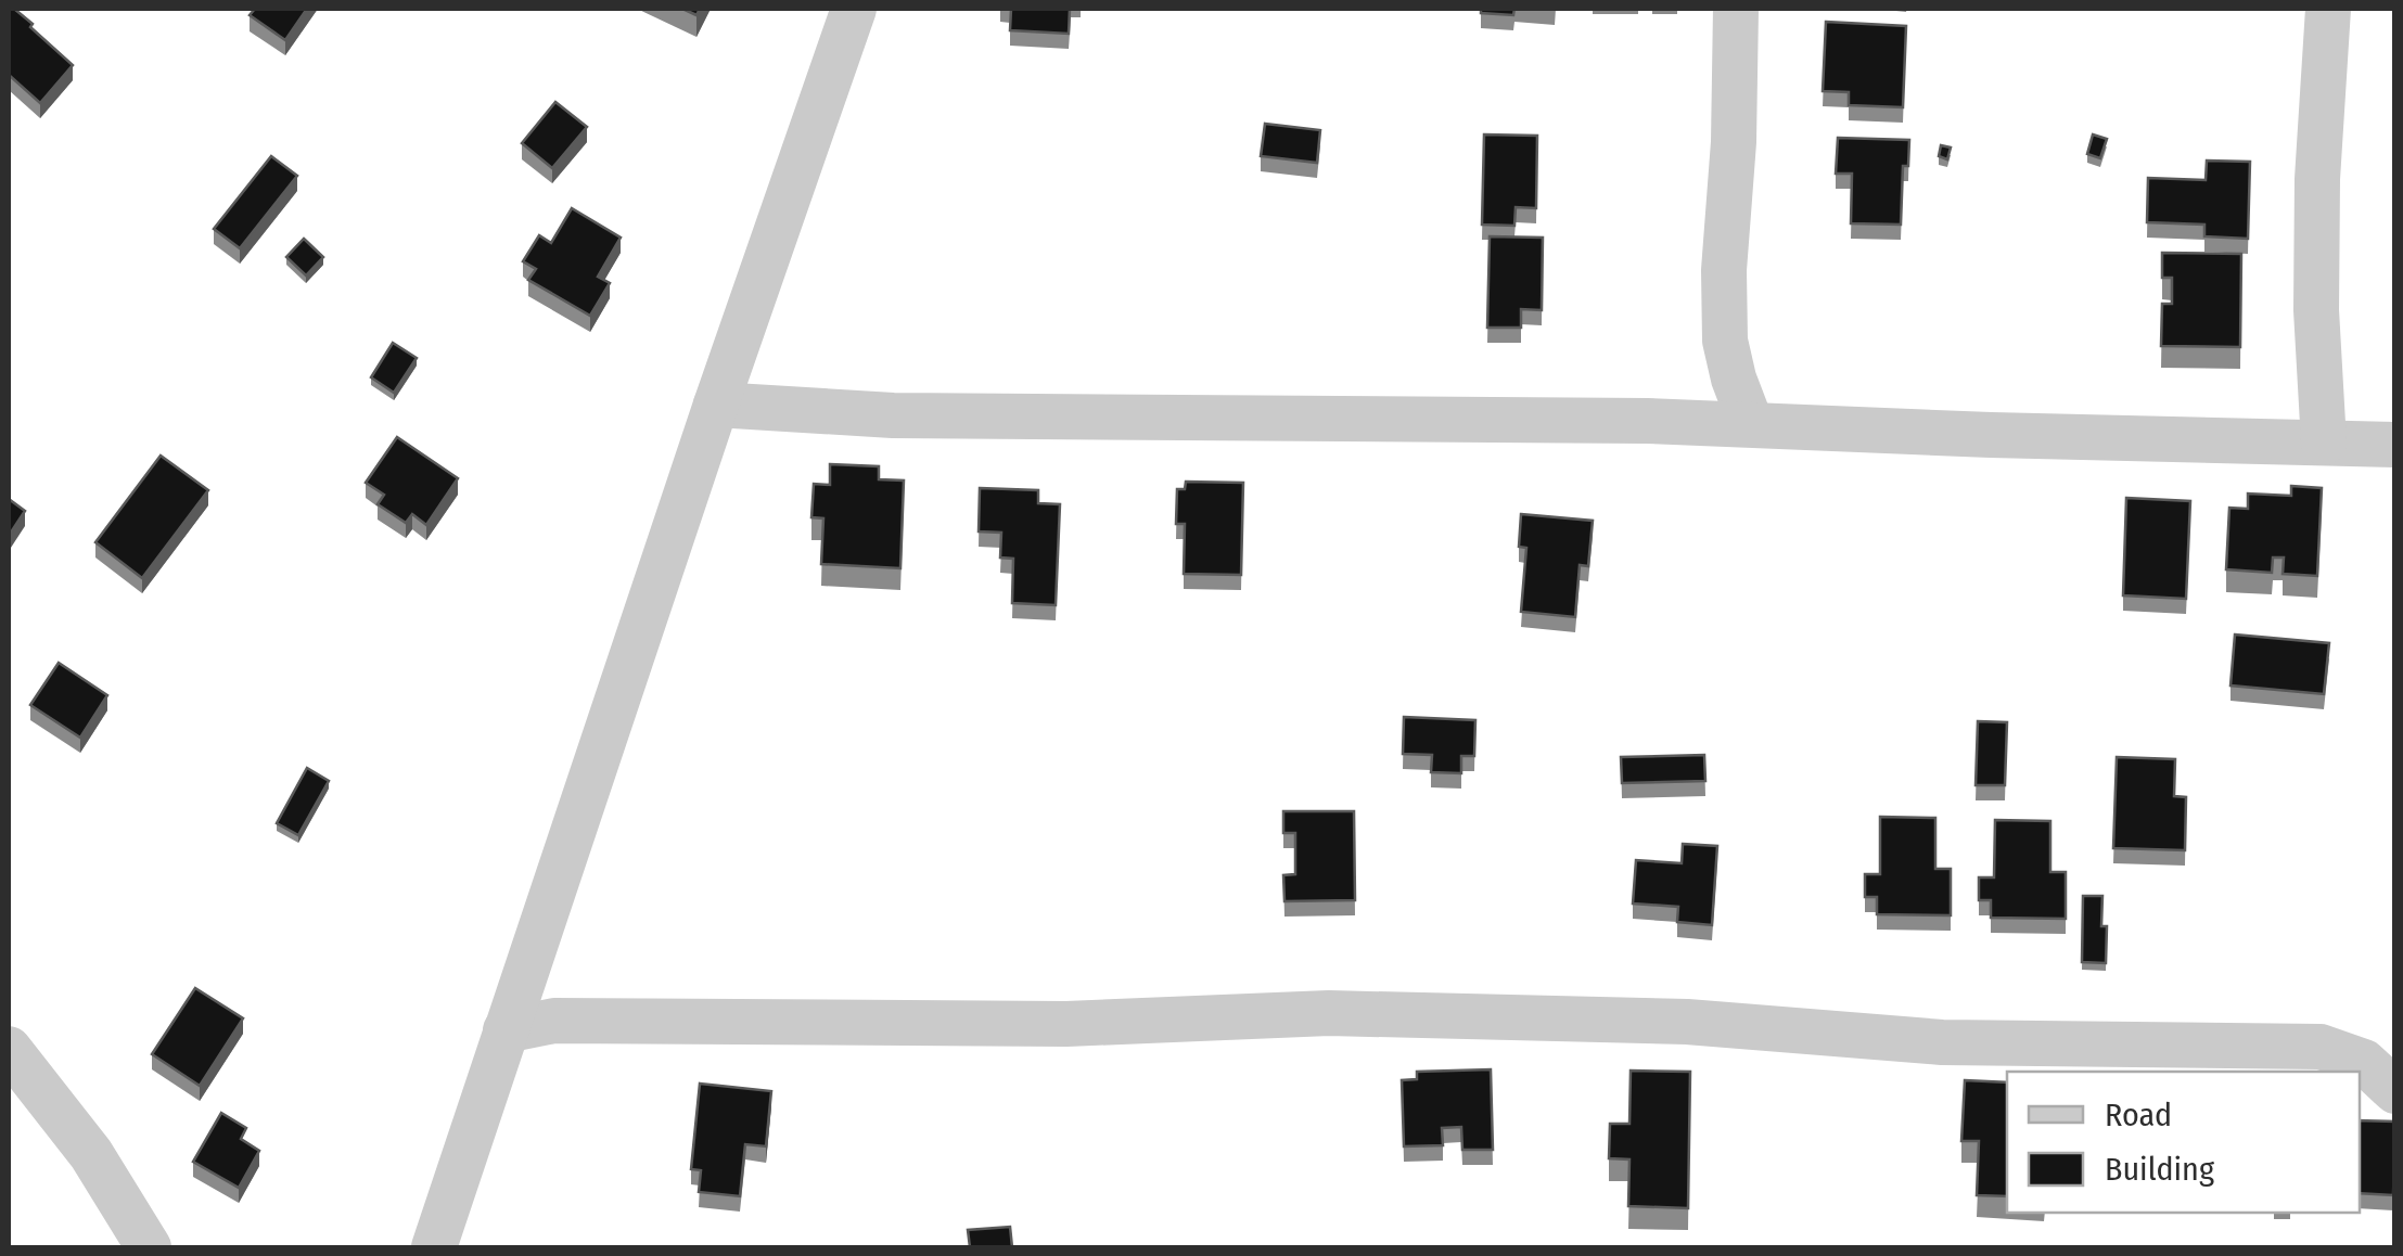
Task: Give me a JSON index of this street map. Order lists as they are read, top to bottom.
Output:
{
  "legend": ["Road", "Building"]
}
